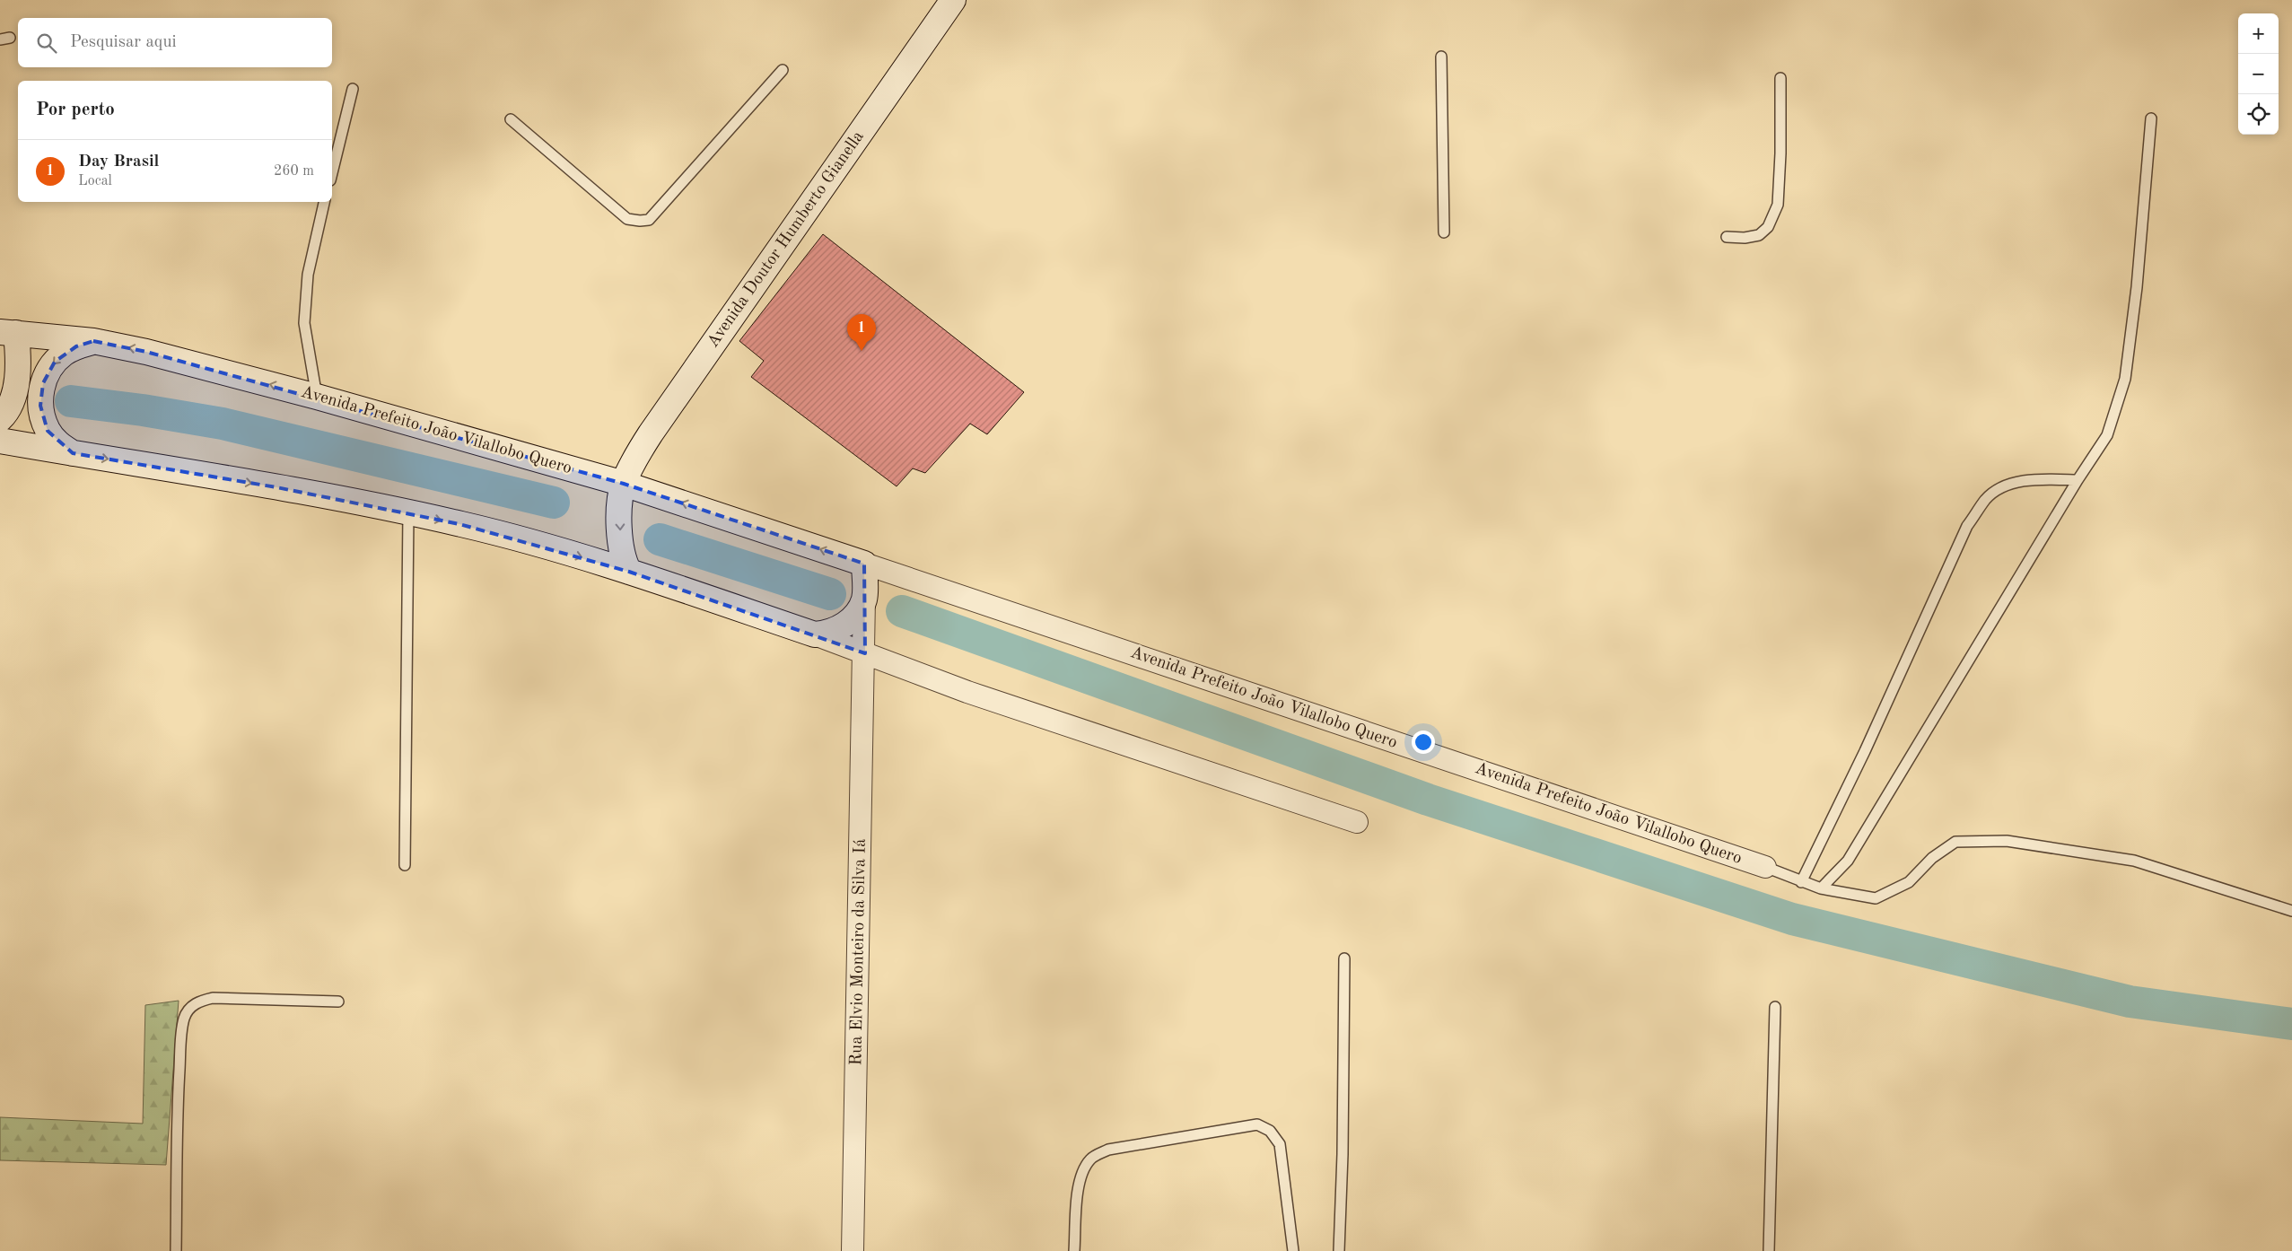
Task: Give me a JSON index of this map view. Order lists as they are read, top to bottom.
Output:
{
  "streets": {
    "main road": ["Avenida Doutor Humberto Gianella", "Avenida Prefeito João Vilallobo Quero"],
    "street": ["Rua Elvio Monteiro da Silva Iá"]
  },
  "crossings": [
    ["Avenida Doutor Humberto Gianella", "Avenida Prefeito João Vilallobo Quero"]
  ],
  "page": {
    "map_buttons": ["+", "−"],
    "search": "Pesquisar aqui",
    "heading": "Por perto",
    "list": [
      {
        "mark": "1",
        "name": "Day Brasil",
        "note": "Local",
        "value": "260 m"
      }
    ],
    "pins": "1"
  }
}
